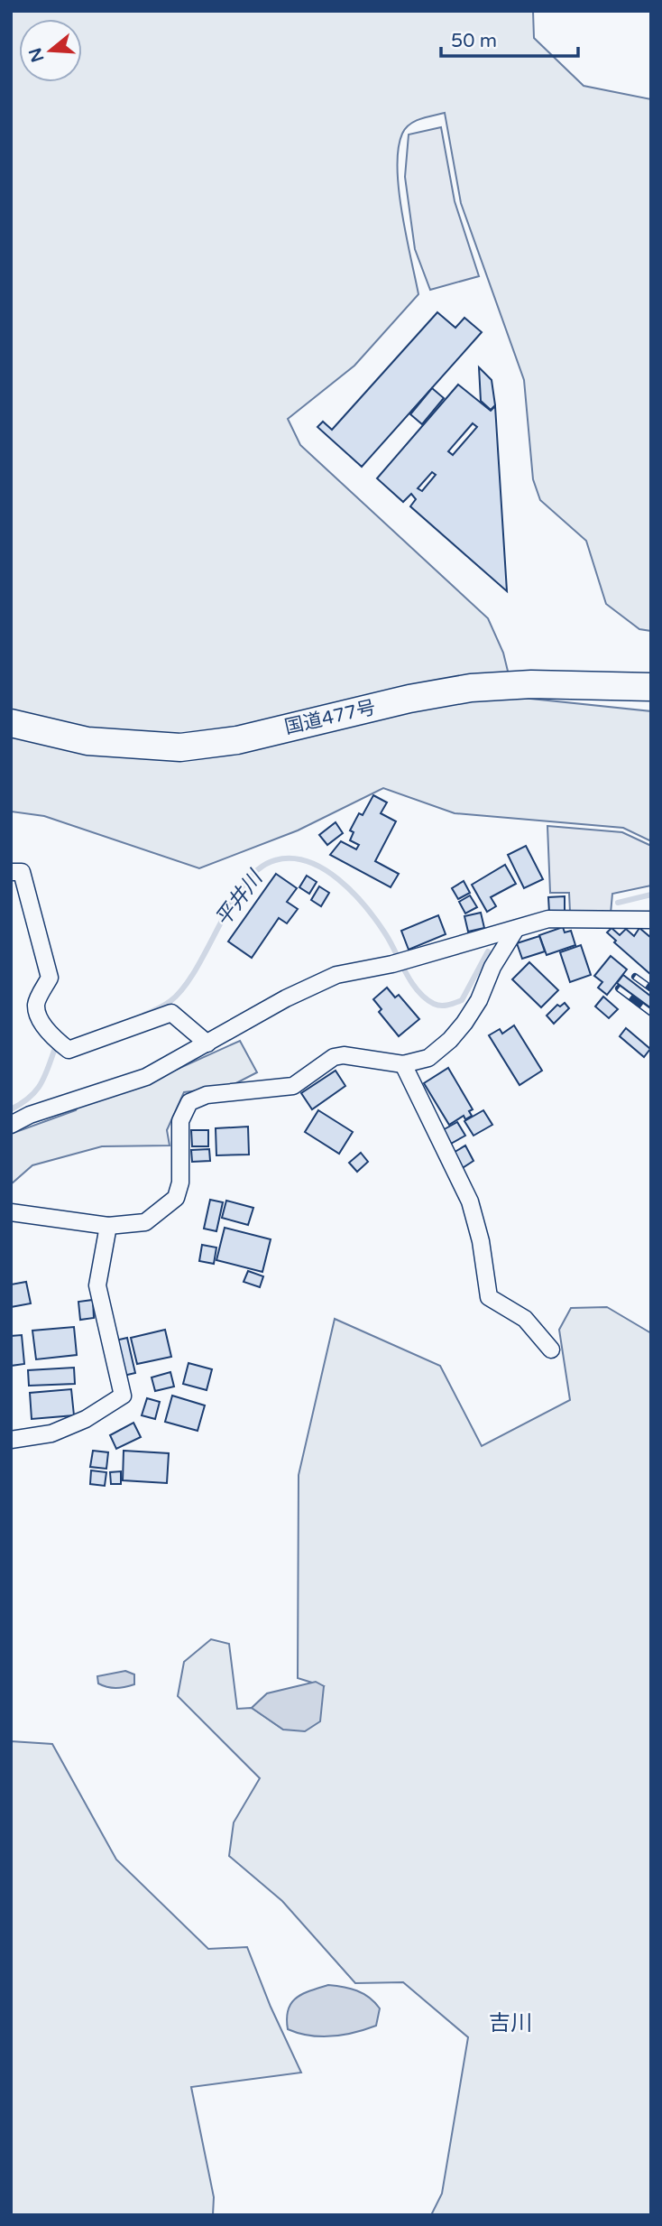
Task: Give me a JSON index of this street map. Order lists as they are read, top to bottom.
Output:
{
  "streets": {
    "highway": ["国道477号"]
  },
  "districts": ["吉川"],
  "water": ["平井川"],
  "scale_bar": "50 m",
  "north": "left"
}
